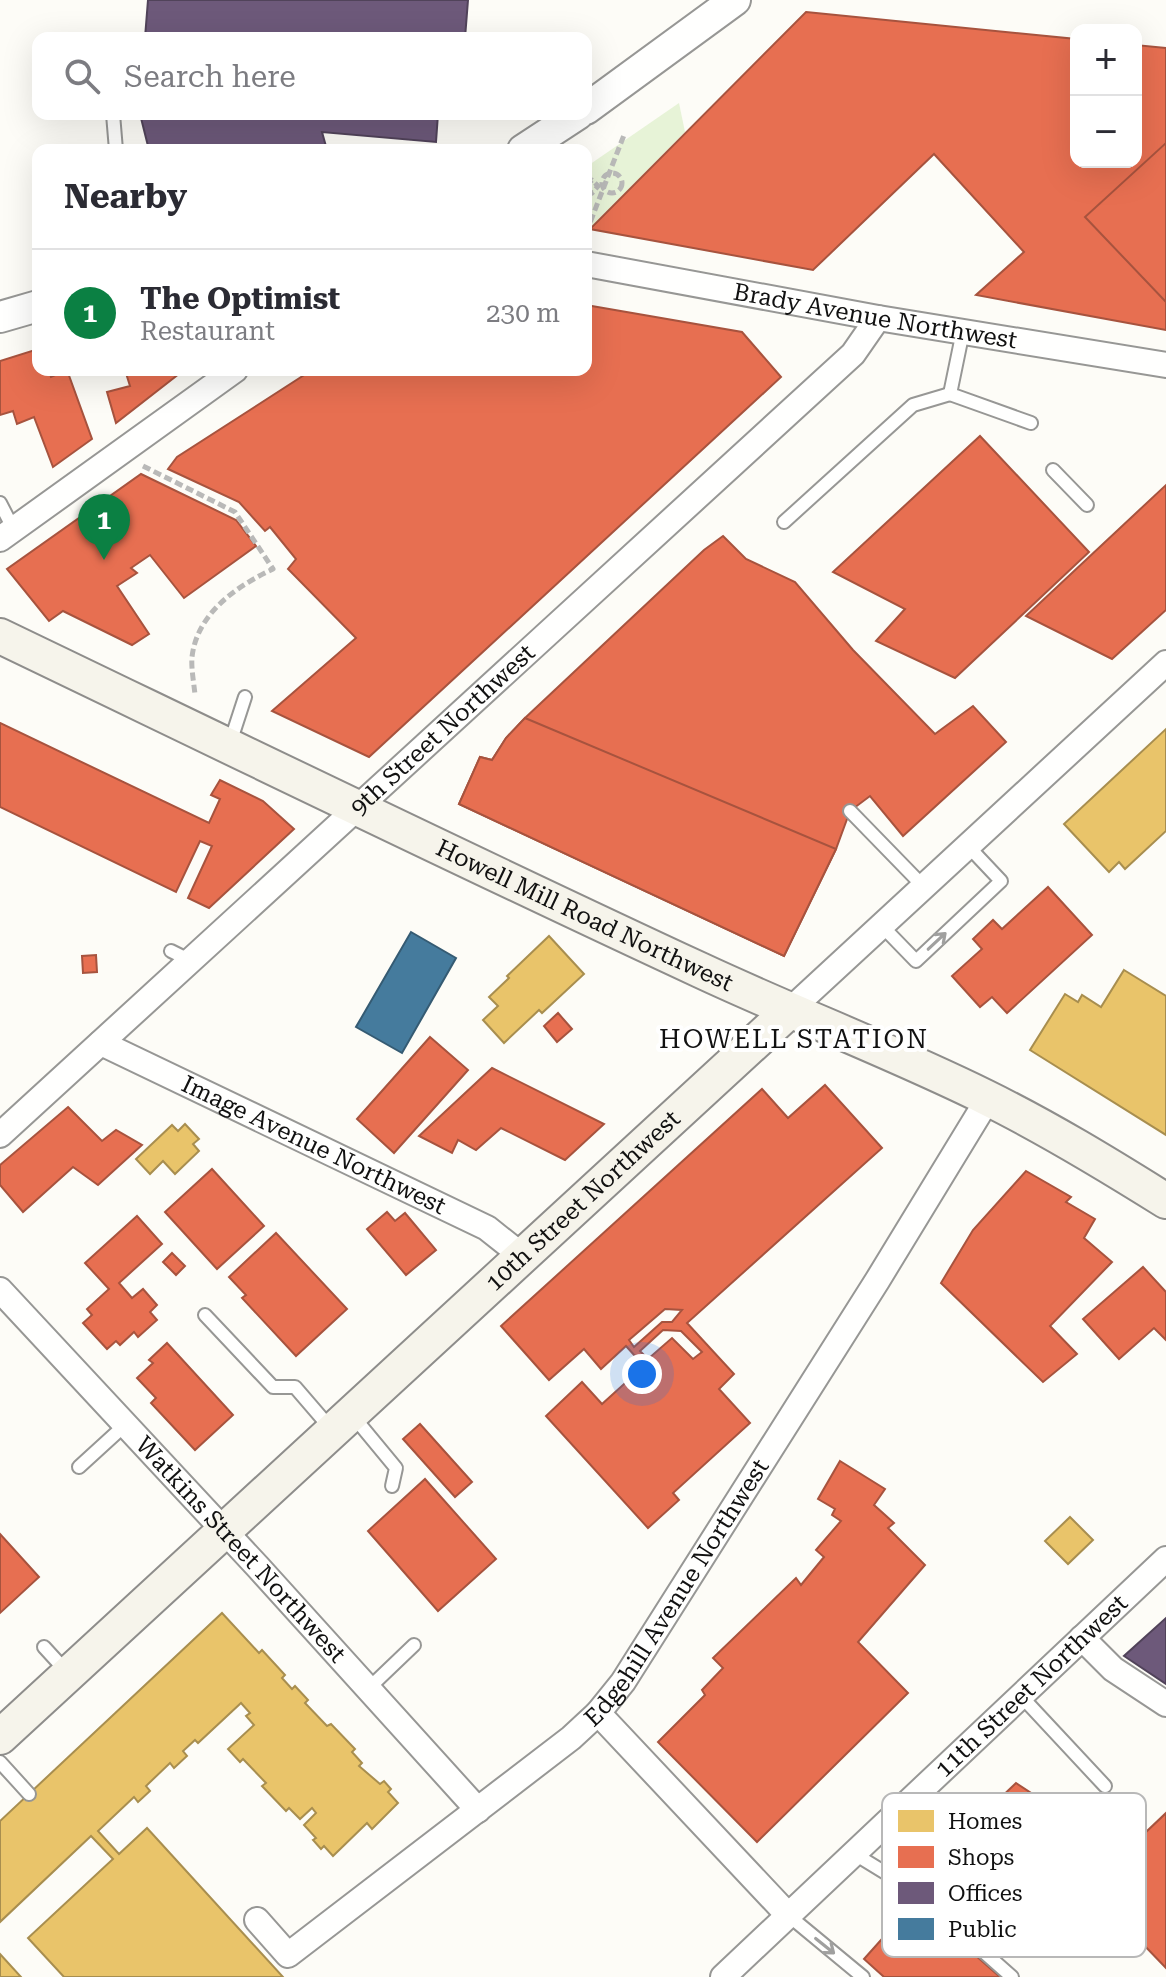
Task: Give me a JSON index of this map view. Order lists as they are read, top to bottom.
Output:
{
  "streets": {
    "main road": ["Howell Mill Road Northwest", "10th Street Northwest"],
    "street": [
      "Brady Avenue Northwest",
      "9th Street Northwest",
      "Image Avenue Northwest",
      "Watkins Street Northwest",
      "Edgehill Avenue Northwest",
      "11th Street Northwest"
    ]
  },
  "crossings": [
    ["Brady Avenue Northwest", "9th Street Northwest"],
    ["9th Street Northwest", "Howell Mill Road Northwest"],
    ["9th Street Northwest", "Image Avenue Northwest"],
    ["Howell Mill Road Northwest", "10th Street Northwest"],
    ["Howell Mill Road Northwest", "Edgehill Avenue Northwest"],
    ["Image Avenue Northwest", "10th Street Northwest"],
    ["10th Street Northwest", "Watkins Street Northwest"],
    ["Watkins Street Northwest", "Edgehill Avenue Northwest"]
  ],
  "districts": ["HOWELL STATION"],
  "legend": [
    "Homes",
    "Shops",
    "Offices",
    "Public"
  ],
  "page": {
    "map_buttons": ["+", "−"],
    "search": "Search here",
    "heading": "Nearby",
    "list": [
      {
        "mark": "1",
        "name": "The Optimist",
        "note": "Restaurant",
        "value": "230 m"
      }
    ],
    "pins": "1"
  }
}
